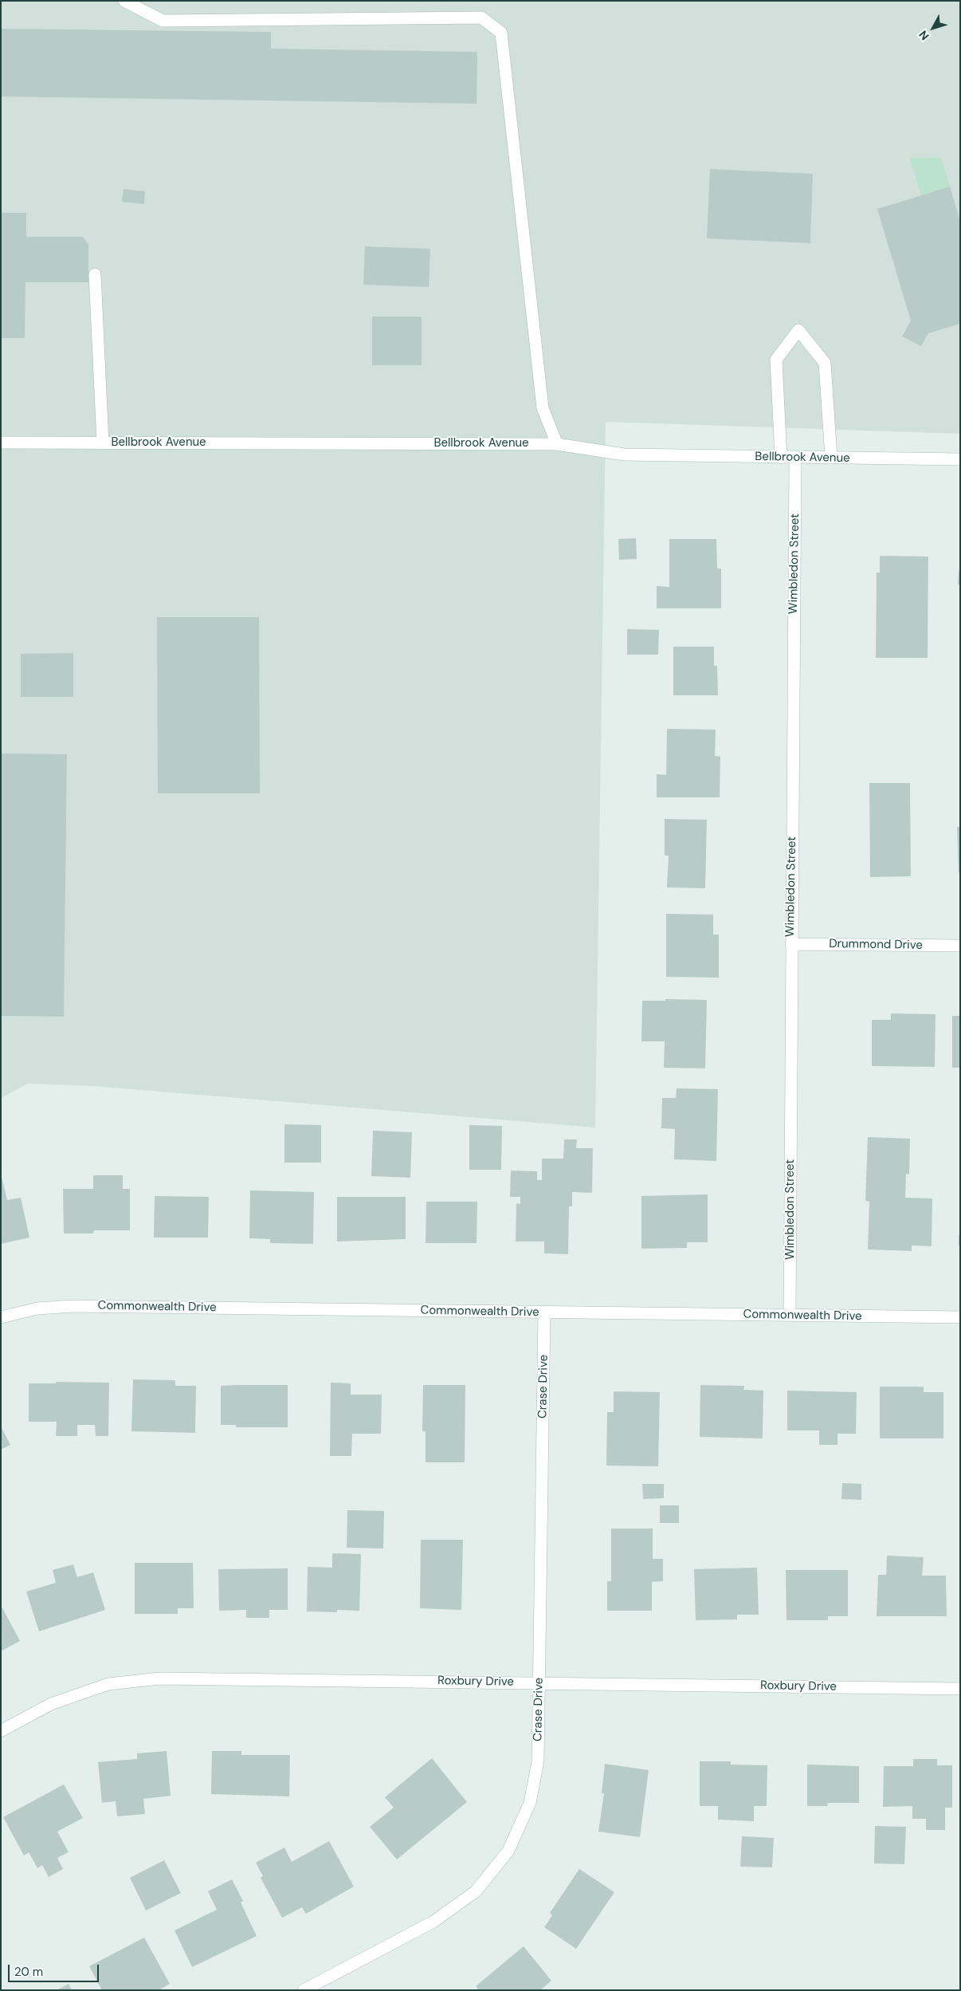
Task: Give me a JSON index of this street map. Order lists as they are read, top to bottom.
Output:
{
  "streets": {
    "street": [
      "Bellbrook Avenue",
      "Wimbledon Street",
      "Drummond Drive",
      "Commonwealth Drive",
      "Crase Drive",
      "Roxbury Drive"
    ]
  },
  "crossings": [
    ["Bellbrook Avenue", "Wimbledon Street"],
    ["Wimbledon Street", "Drummond Drive"],
    ["Wimbledon Street", "Commonwealth Drive"],
    ["Commonwealth Drive", "Crase Drive"],
    ["Crase Drive", "Roxbury Drive"]
  ],
  "scale_bar": "20 m",
  "north": "bottom left"
}
